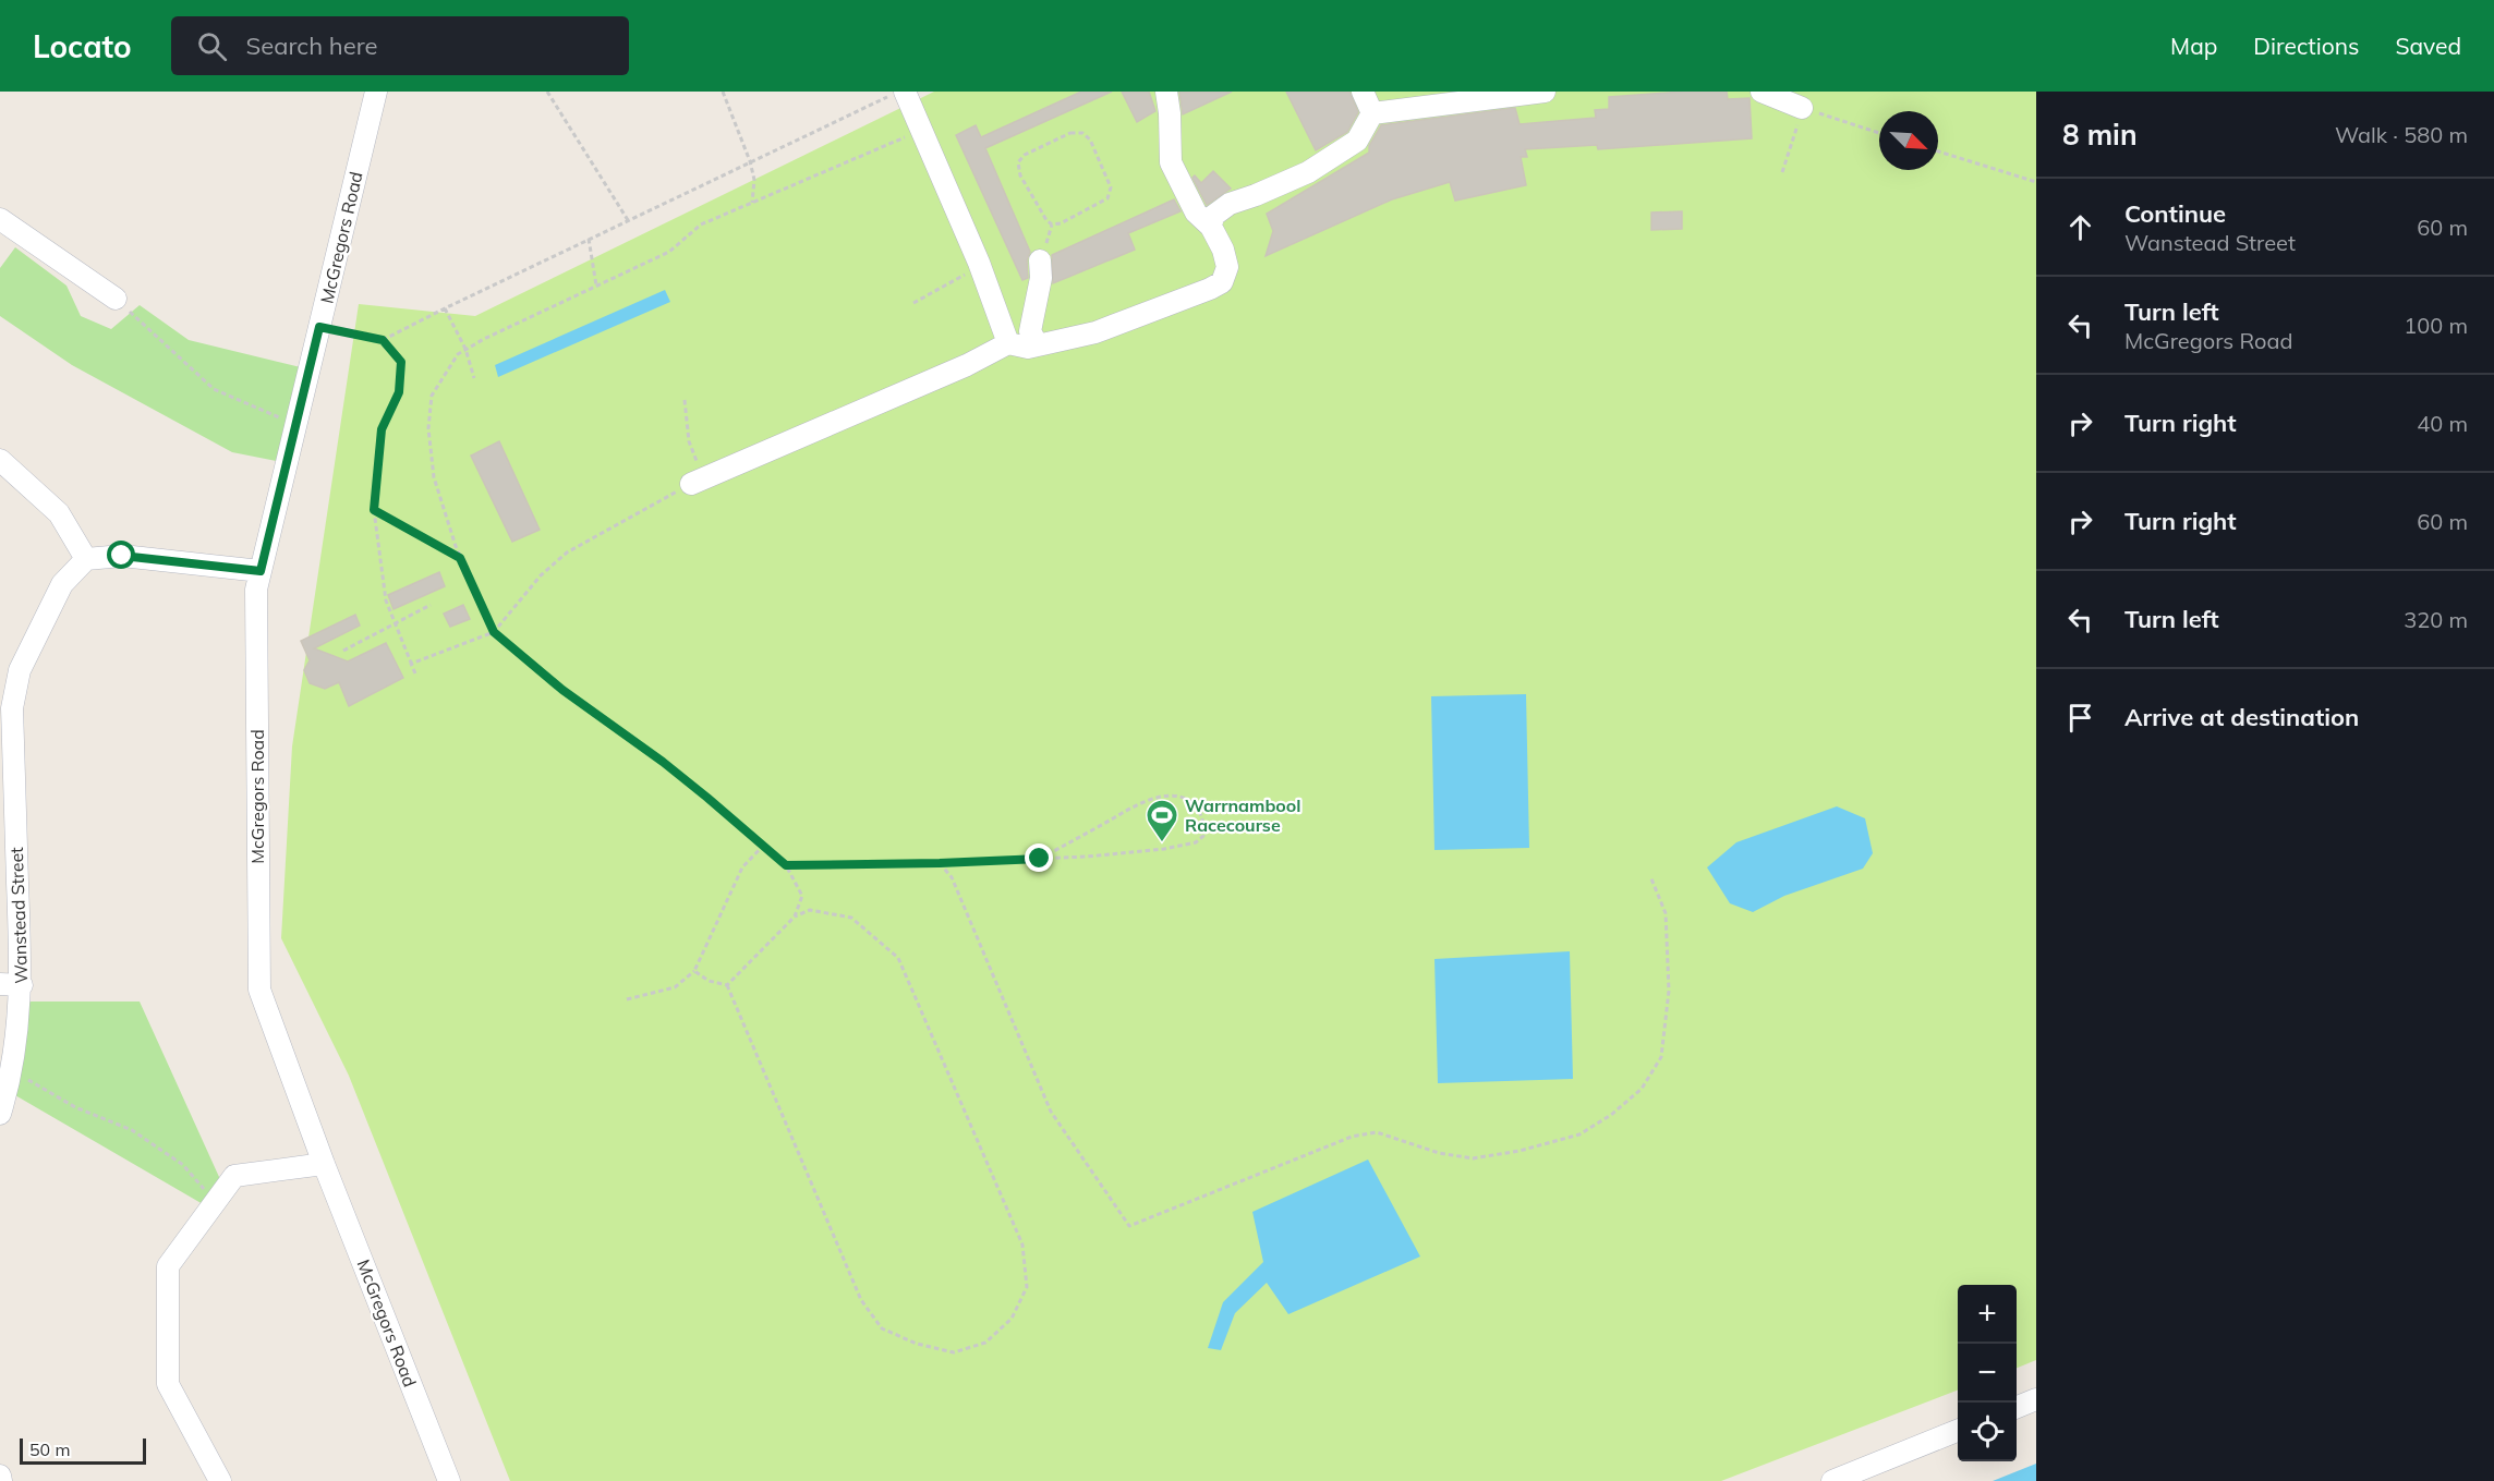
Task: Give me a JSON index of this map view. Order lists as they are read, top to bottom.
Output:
{
  "streets": {
    "street": ["McGregors Road", "Wanstead Street"]
  },
  "places": {
    "sports": ["Warrnambool Racecourse"]
  },
  "scale_bar": "50 m",
  "north": "bottom right",
  "page": {
    "header": "Locato",
    "search": "Search here",
    "nav": ["Map", "Directions", "Saved"],
    "heading": ["8 min", "Walk · 580 m"],
    "list": [
      ["Continue", "Wanstead Street", "60 m"],
      ["Turn left", "McGregors Road", "100 m"],
      ["Turn right", "40 m"],
      ["Turn right", "60 m"],
      ["Turn left", "320 m"],
      "Arrive at destination"
    ],
    "map_buttons": ["+", "−"],
    "scale": "50 m"
  }
}
